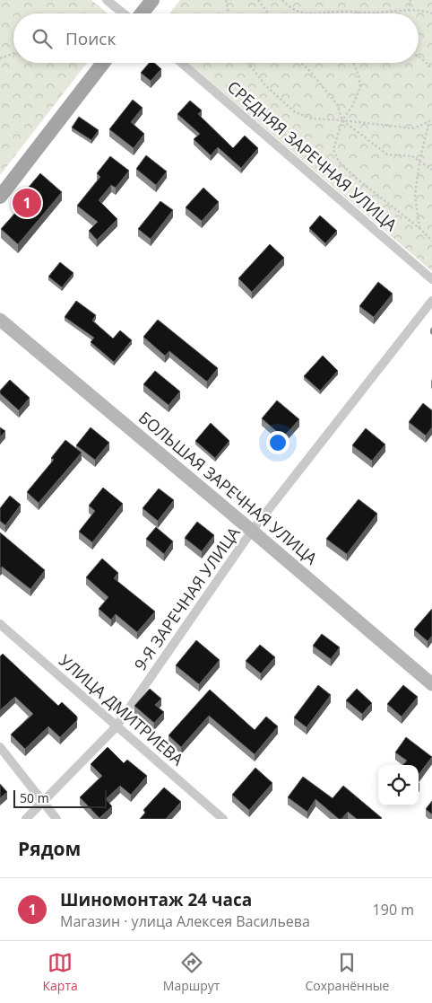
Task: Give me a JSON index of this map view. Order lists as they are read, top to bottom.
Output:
{
  "streets": {
    "street": [
      "СРЕДНЯЯ ЗАРЕЧНАЯ УЛИЦА",
      "БОЛЬШАЯ ЗАРЕЧНАЯ УЛИЦА",
      "9-Я ЗАРЕЧНАЯ УЛИЦА",
      "УЛИЦА ДМИТРИЕВА"
    ]
  },
  "crossings": [
    ["БОЛЬШАЯ ЗАРЕЧНАЯ УЛИЦА", "9-Я ЗАРЕЧНАЯ УЛИЦА"],
    ["9-Я ЗАРЕЧНАЯ УЛИЦА", "УЛИЦА ДМИТРИЕВА"]
  ],
  "scale_bar": "50 m",
  "page": {
    "search": "Поиск",
    "pins": "1",
    "scale": "50 m",
    "heading": "Рядом",
    "list": [
      {
        "mark": "1",
        "name": "Шиномонтаж 24 часа",
        "note": "Магазин · улица Алексея Васильева",
        "value": "190 m"
      }
    ],
    "nav": ["Карта", "Маршрут", "Сохранённые"]
  }
}
